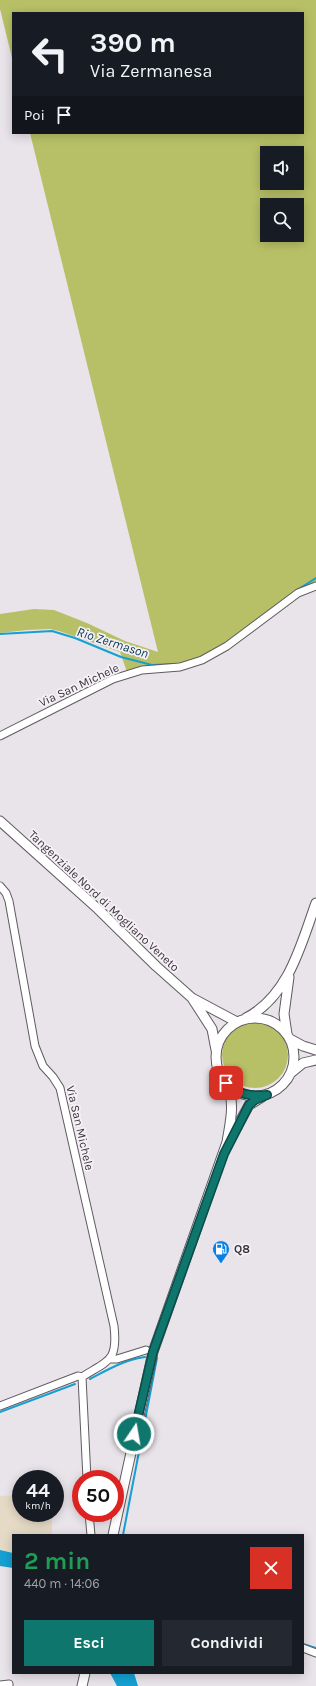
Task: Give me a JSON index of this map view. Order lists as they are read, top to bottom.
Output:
{
  "streets": {
    "main road": ["Tangenziale Nord di Mogliano Veneto"],
    "street": ["Via San Michele"]
  },
  "water": ["Rio Zermason"],
  "places": {
    "fuel station": ["Q8"]
  },
  "page": {
    "turn": ["390 m", "Via Zermanesa"],
    "then": "Poi",
    "speed": "44 km/h",
    "limit": "50",
    "heading": ["2 min", "440 m · 14:06"],
    "buttons": ["Esci", "Condividi"]
  }
}
